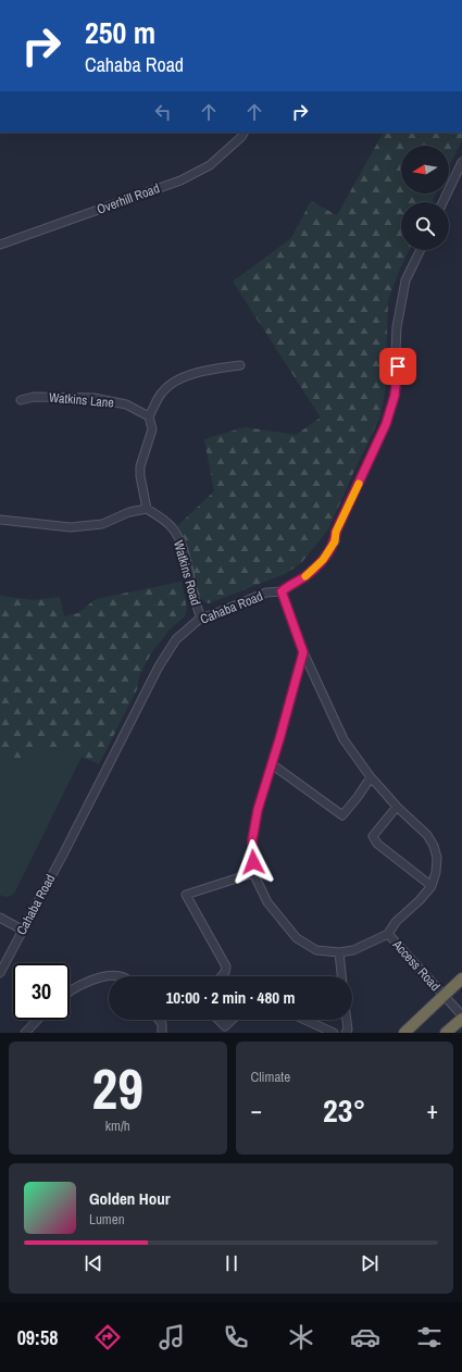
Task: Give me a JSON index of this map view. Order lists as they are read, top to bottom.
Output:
{
  "streets": {
    "street": [
      "Overhill Road",
      "Watkins Lane",
      "Watkins Road",
      "Cahaba Road",
      "Access Road"
    ]
  },
  "crossings": [
    ["Watkins Road", "Cahaba Road"]
  ],
  "north": "left",
  "page": {
    "turn": ["250 m", "Cahaba Road"],
    "limit": "30",
    "trip": "10:00 · 2 min · 480 m",
    "tile": [
      ["29", "km/h"],
      "Climate"
    ],
    "heat": ["−", "23°", "+"],
    "song": ["Golden Hour", "Lumen"],
    "tabs": "09:58"
  }
}
